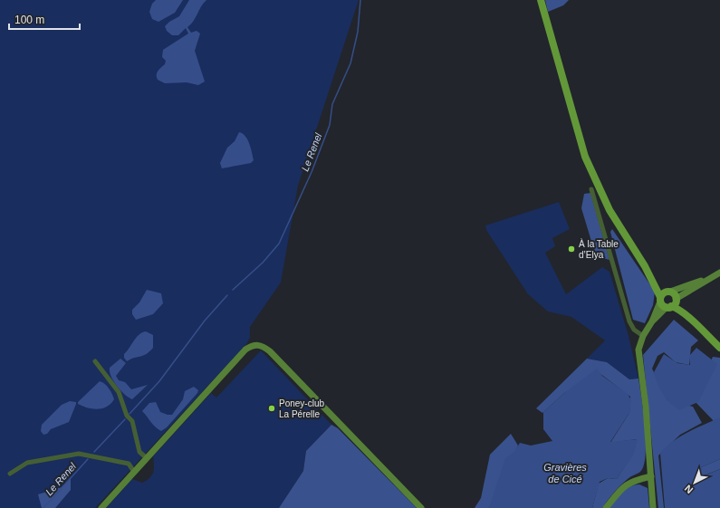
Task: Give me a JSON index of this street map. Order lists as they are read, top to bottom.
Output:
{
  "water": ["Le Renel", "Gravières de Cicé"],
  "places": ["À la Table d’Elya", "Poney-club La Pérelle"],
  "scale_bar": "100 m",
  "north": "bottom left"
}
